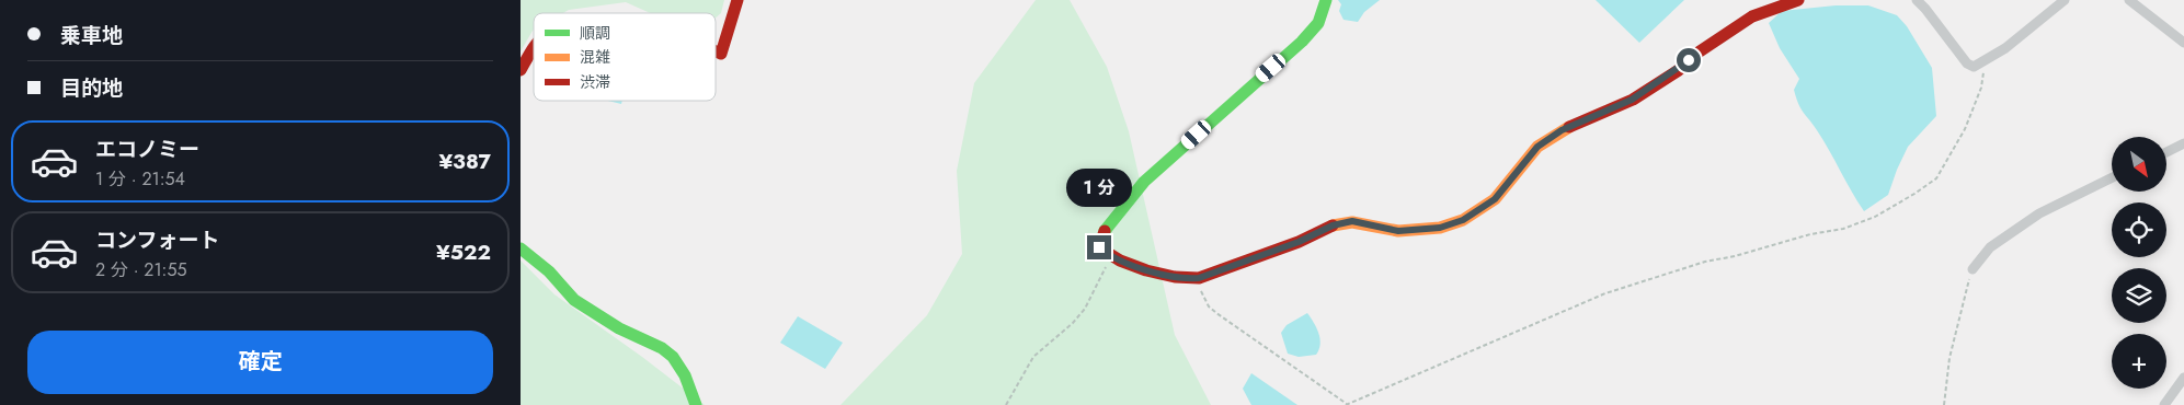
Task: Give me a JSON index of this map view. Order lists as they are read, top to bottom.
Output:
{
  "legend": ["順調", "混雑", "渋滞"],
  "north": "bottom right",
  "page": {
    "banner": ["乗車地", "目的地"],
    "list": [
      {
        "name": "エコノミー",
        "note": "1 分 · 21:54",
        "value": "¥387"
      },
      {
        "name": "コンフォート",
        "note": "2 分 · 21:55",
        "value": "¥522"
      }
    ],
    "map_buttons": "+",
    "bubble": "1 分",
    "buttons": "確定"
  }
}
